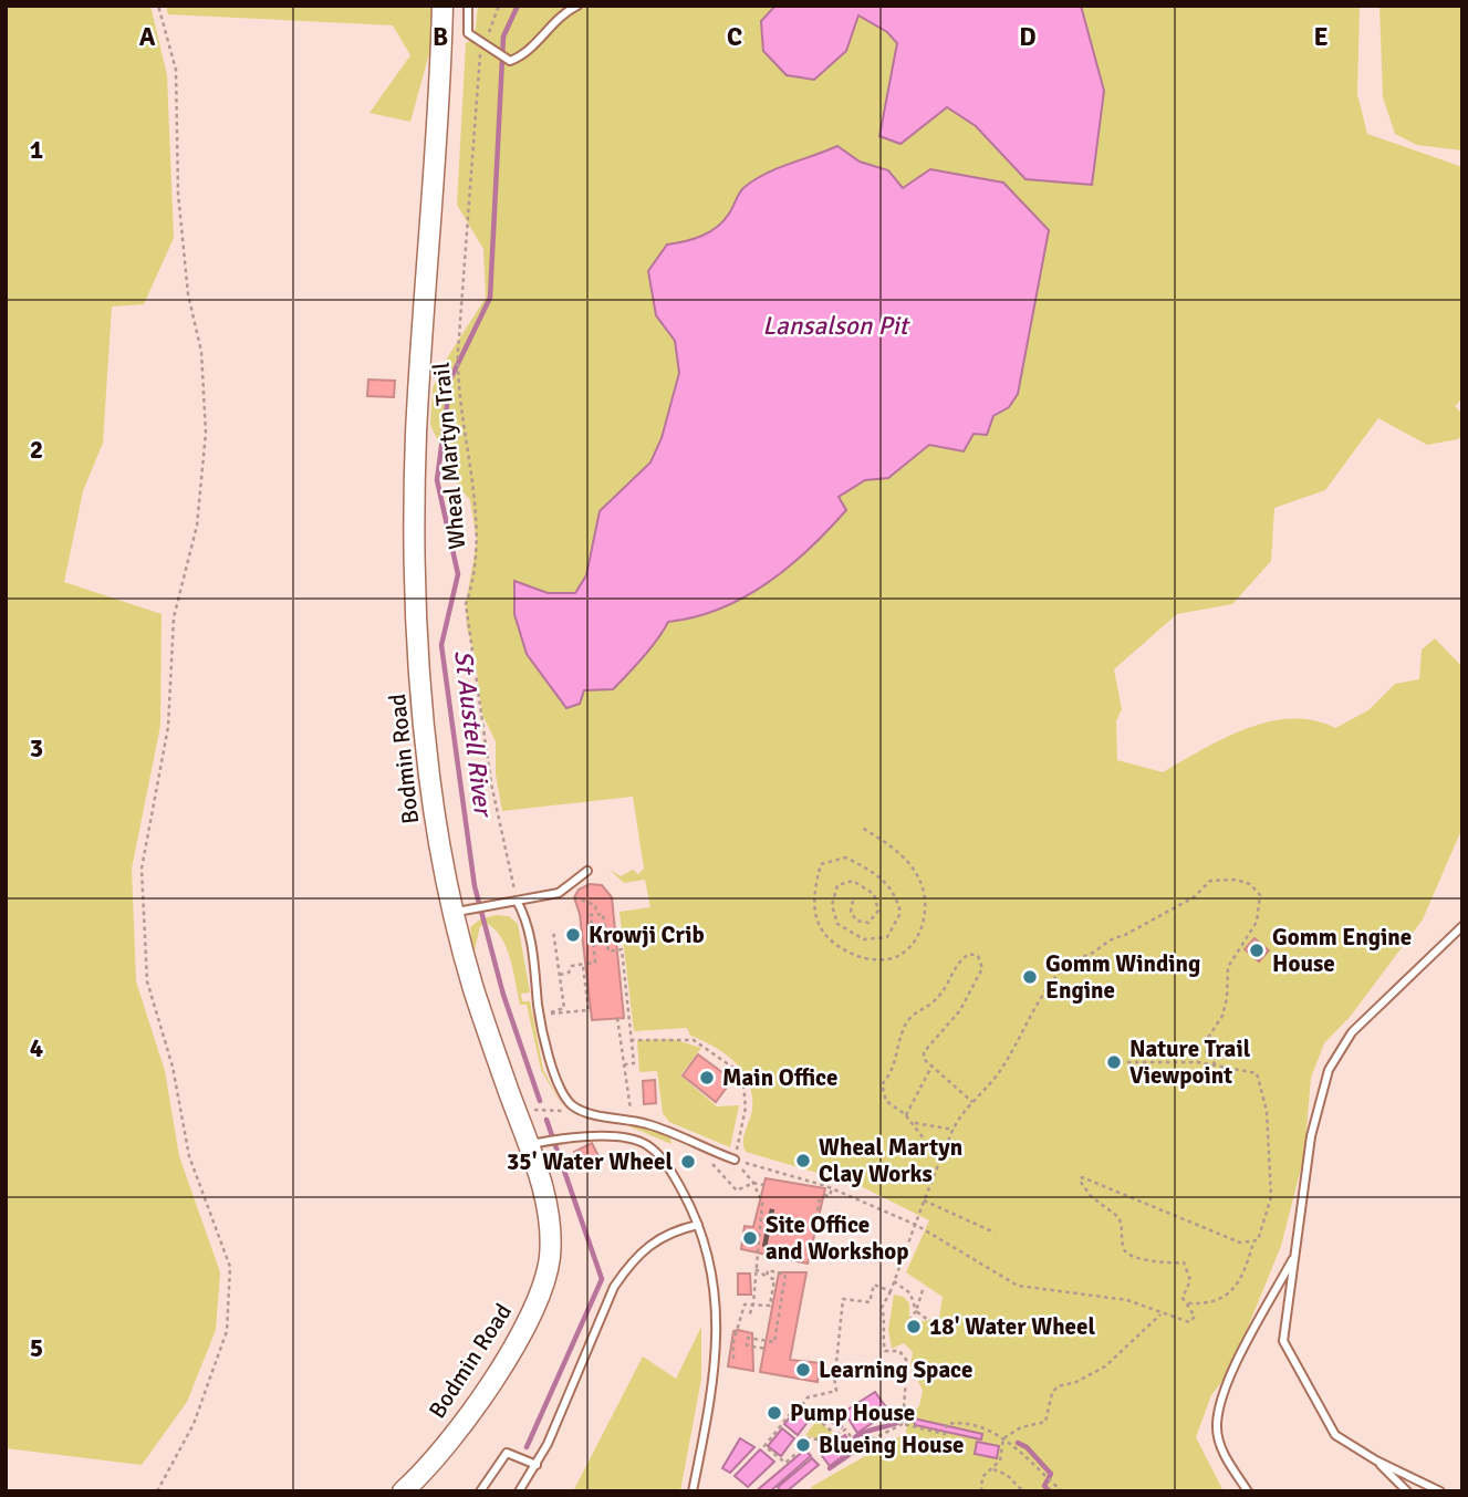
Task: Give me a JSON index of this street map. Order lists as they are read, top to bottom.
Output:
{
  "streets": {
    "main road": ["Bodmin Road"],
    "path": ["Wheal Martyn Trail"]
  },
  "water": ["Lansalson Pit", "St Austell River"],
  "places": [
    "Krowji Crib",
    "Gomm Engine House",
    "Gomm Winding Engine",
    "Nature Trail Viewpoint",
    "Main Office",
    "Wheal Martyn Clay Works",
    "35' Water Wheel",
    "Site Office and Workshop",
    "18' Water Wheel",
    "Learning Space",
    "Pump House",
    "Blueing House"
  ],
  "grid": {
    "columns": [
      "A",
      "B",
      "C",
      "D",
      "E"
    ],
    "rows": [
      "1",
      "2",
      "3",
      "4",
      "5"
    ]
  }
}
